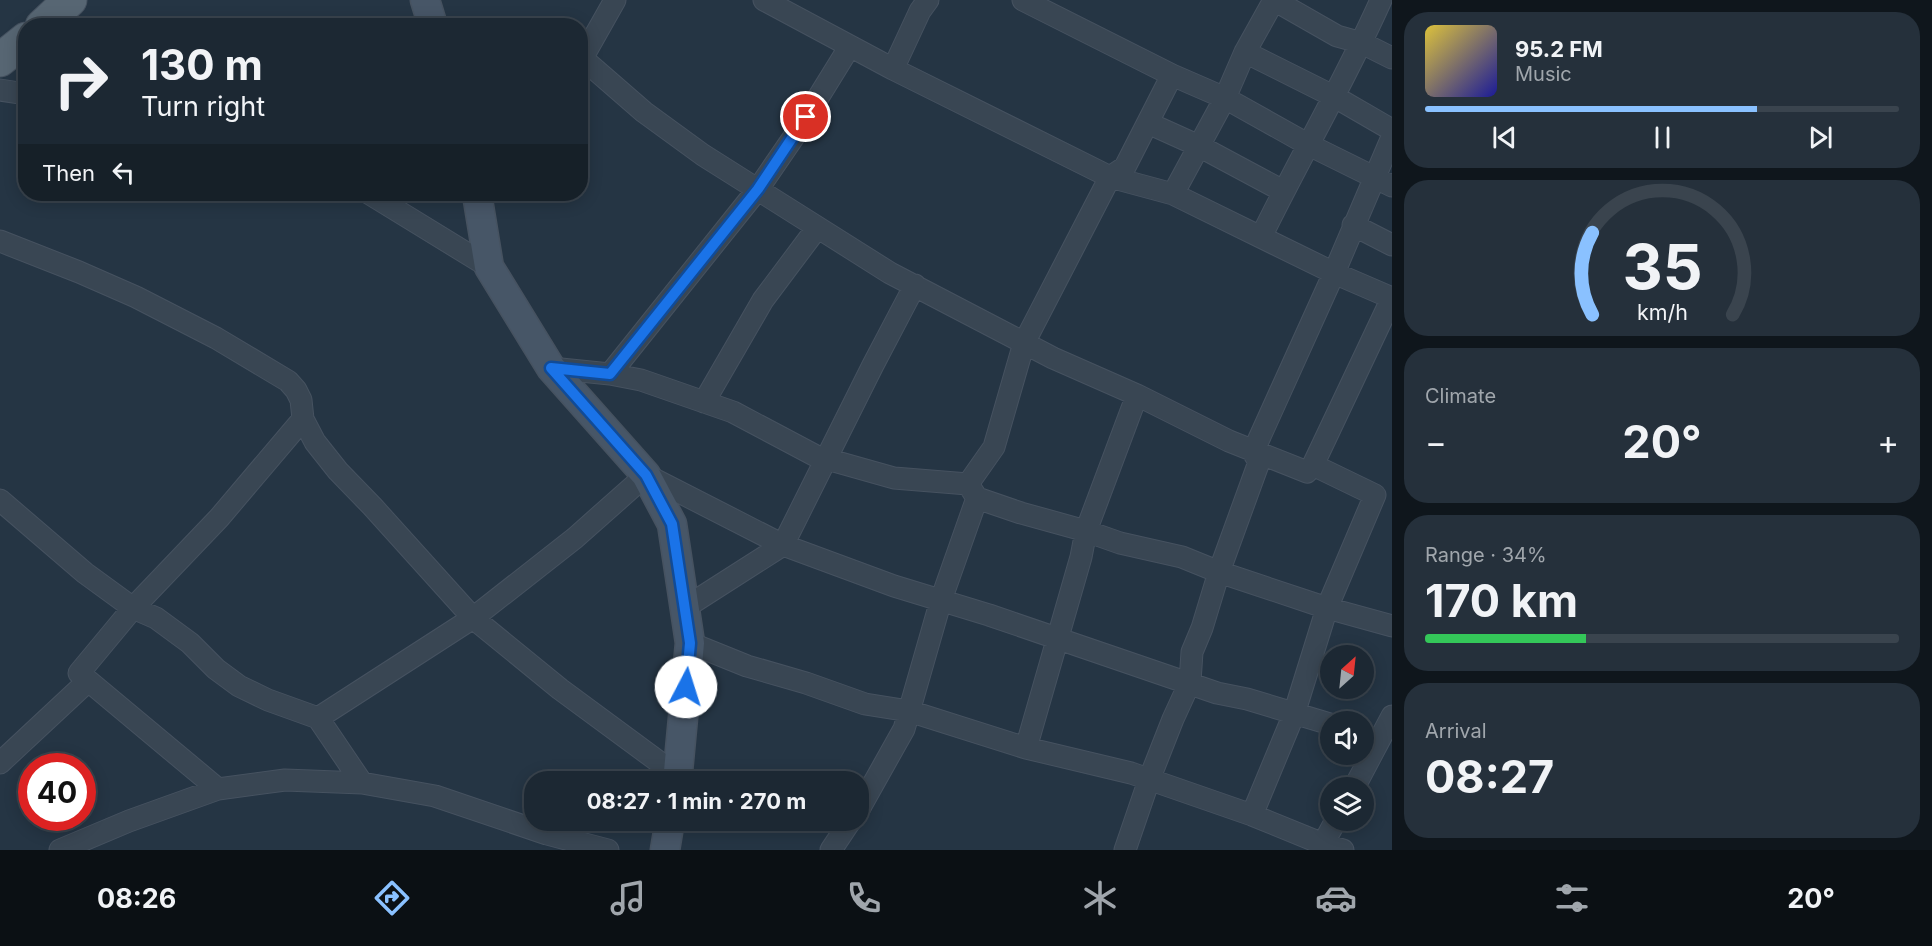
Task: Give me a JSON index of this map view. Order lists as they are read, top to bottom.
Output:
{
  "north": "top right",
  "page": {
    "turn": ["130 m", "Turn right"],
    "song": ["95.2 FM", "Music"],
    "then": "Then",
    "tile": [
      "Climate",
      ["Range · 34%", "170 km"],
      ["Arrival", "08:27"]
    ],
    "heat": ["−", "20°", "+"],
    "limit": "40",
    "trip": "08:27 · 1 min · 270 m",
    "tabs": ["08:26", "20°"],
    "gauge": ["35", "km/h"]
  }
}
